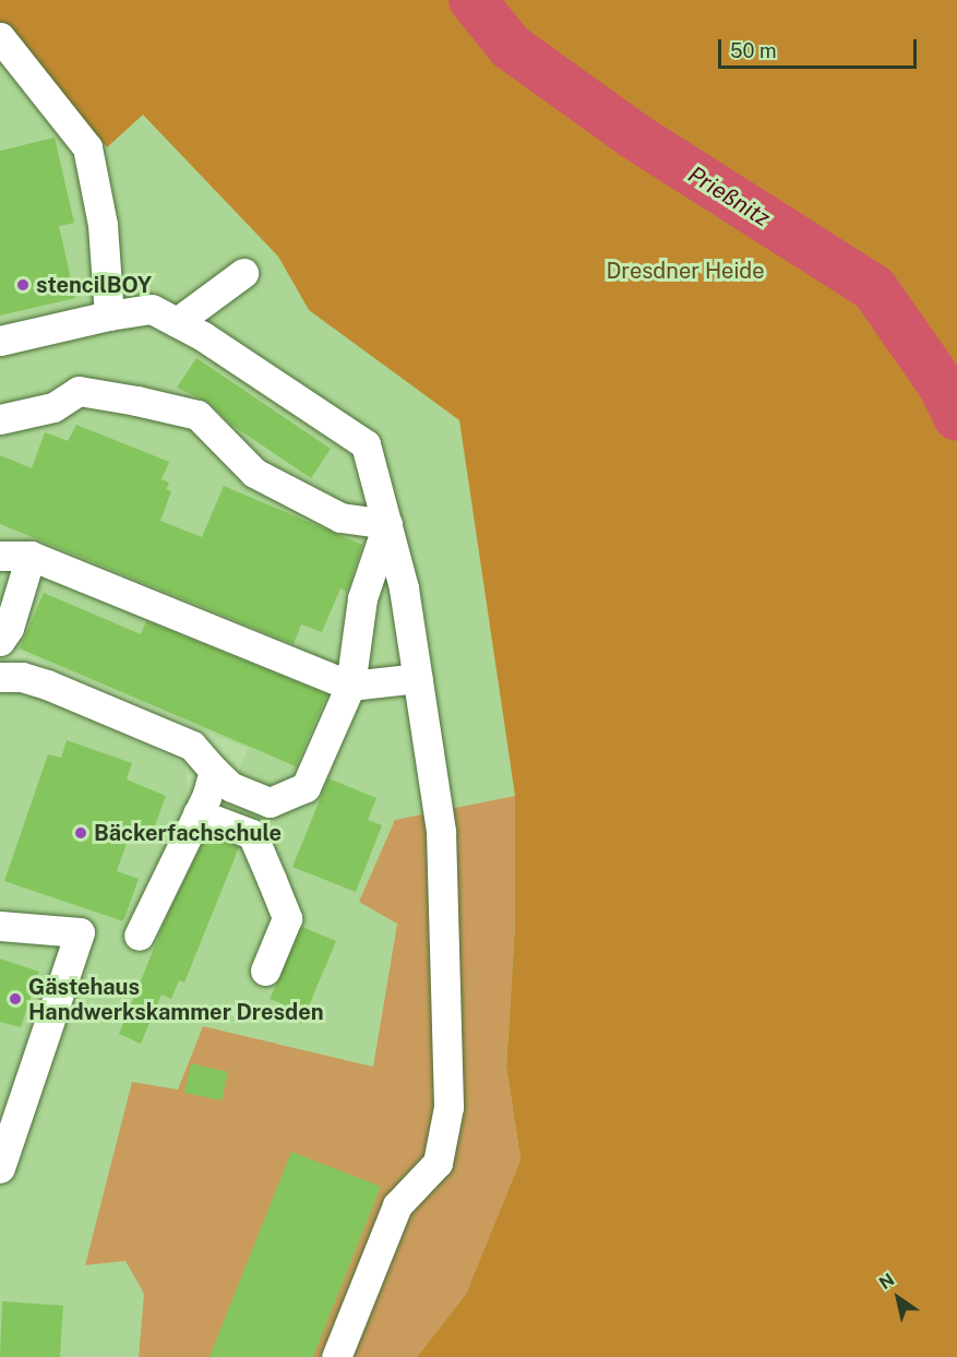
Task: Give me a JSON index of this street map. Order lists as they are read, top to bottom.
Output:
{
  "water": ["Prießnitz"],
  "parks": ["Dresdner Heide"],
  "places": ["stencilBOY", "Bäckerfachschule", "Gästehaus Handwerkskammer Dresden"],
  "scale_bar": "50 m",
  "north": "top left"
}
